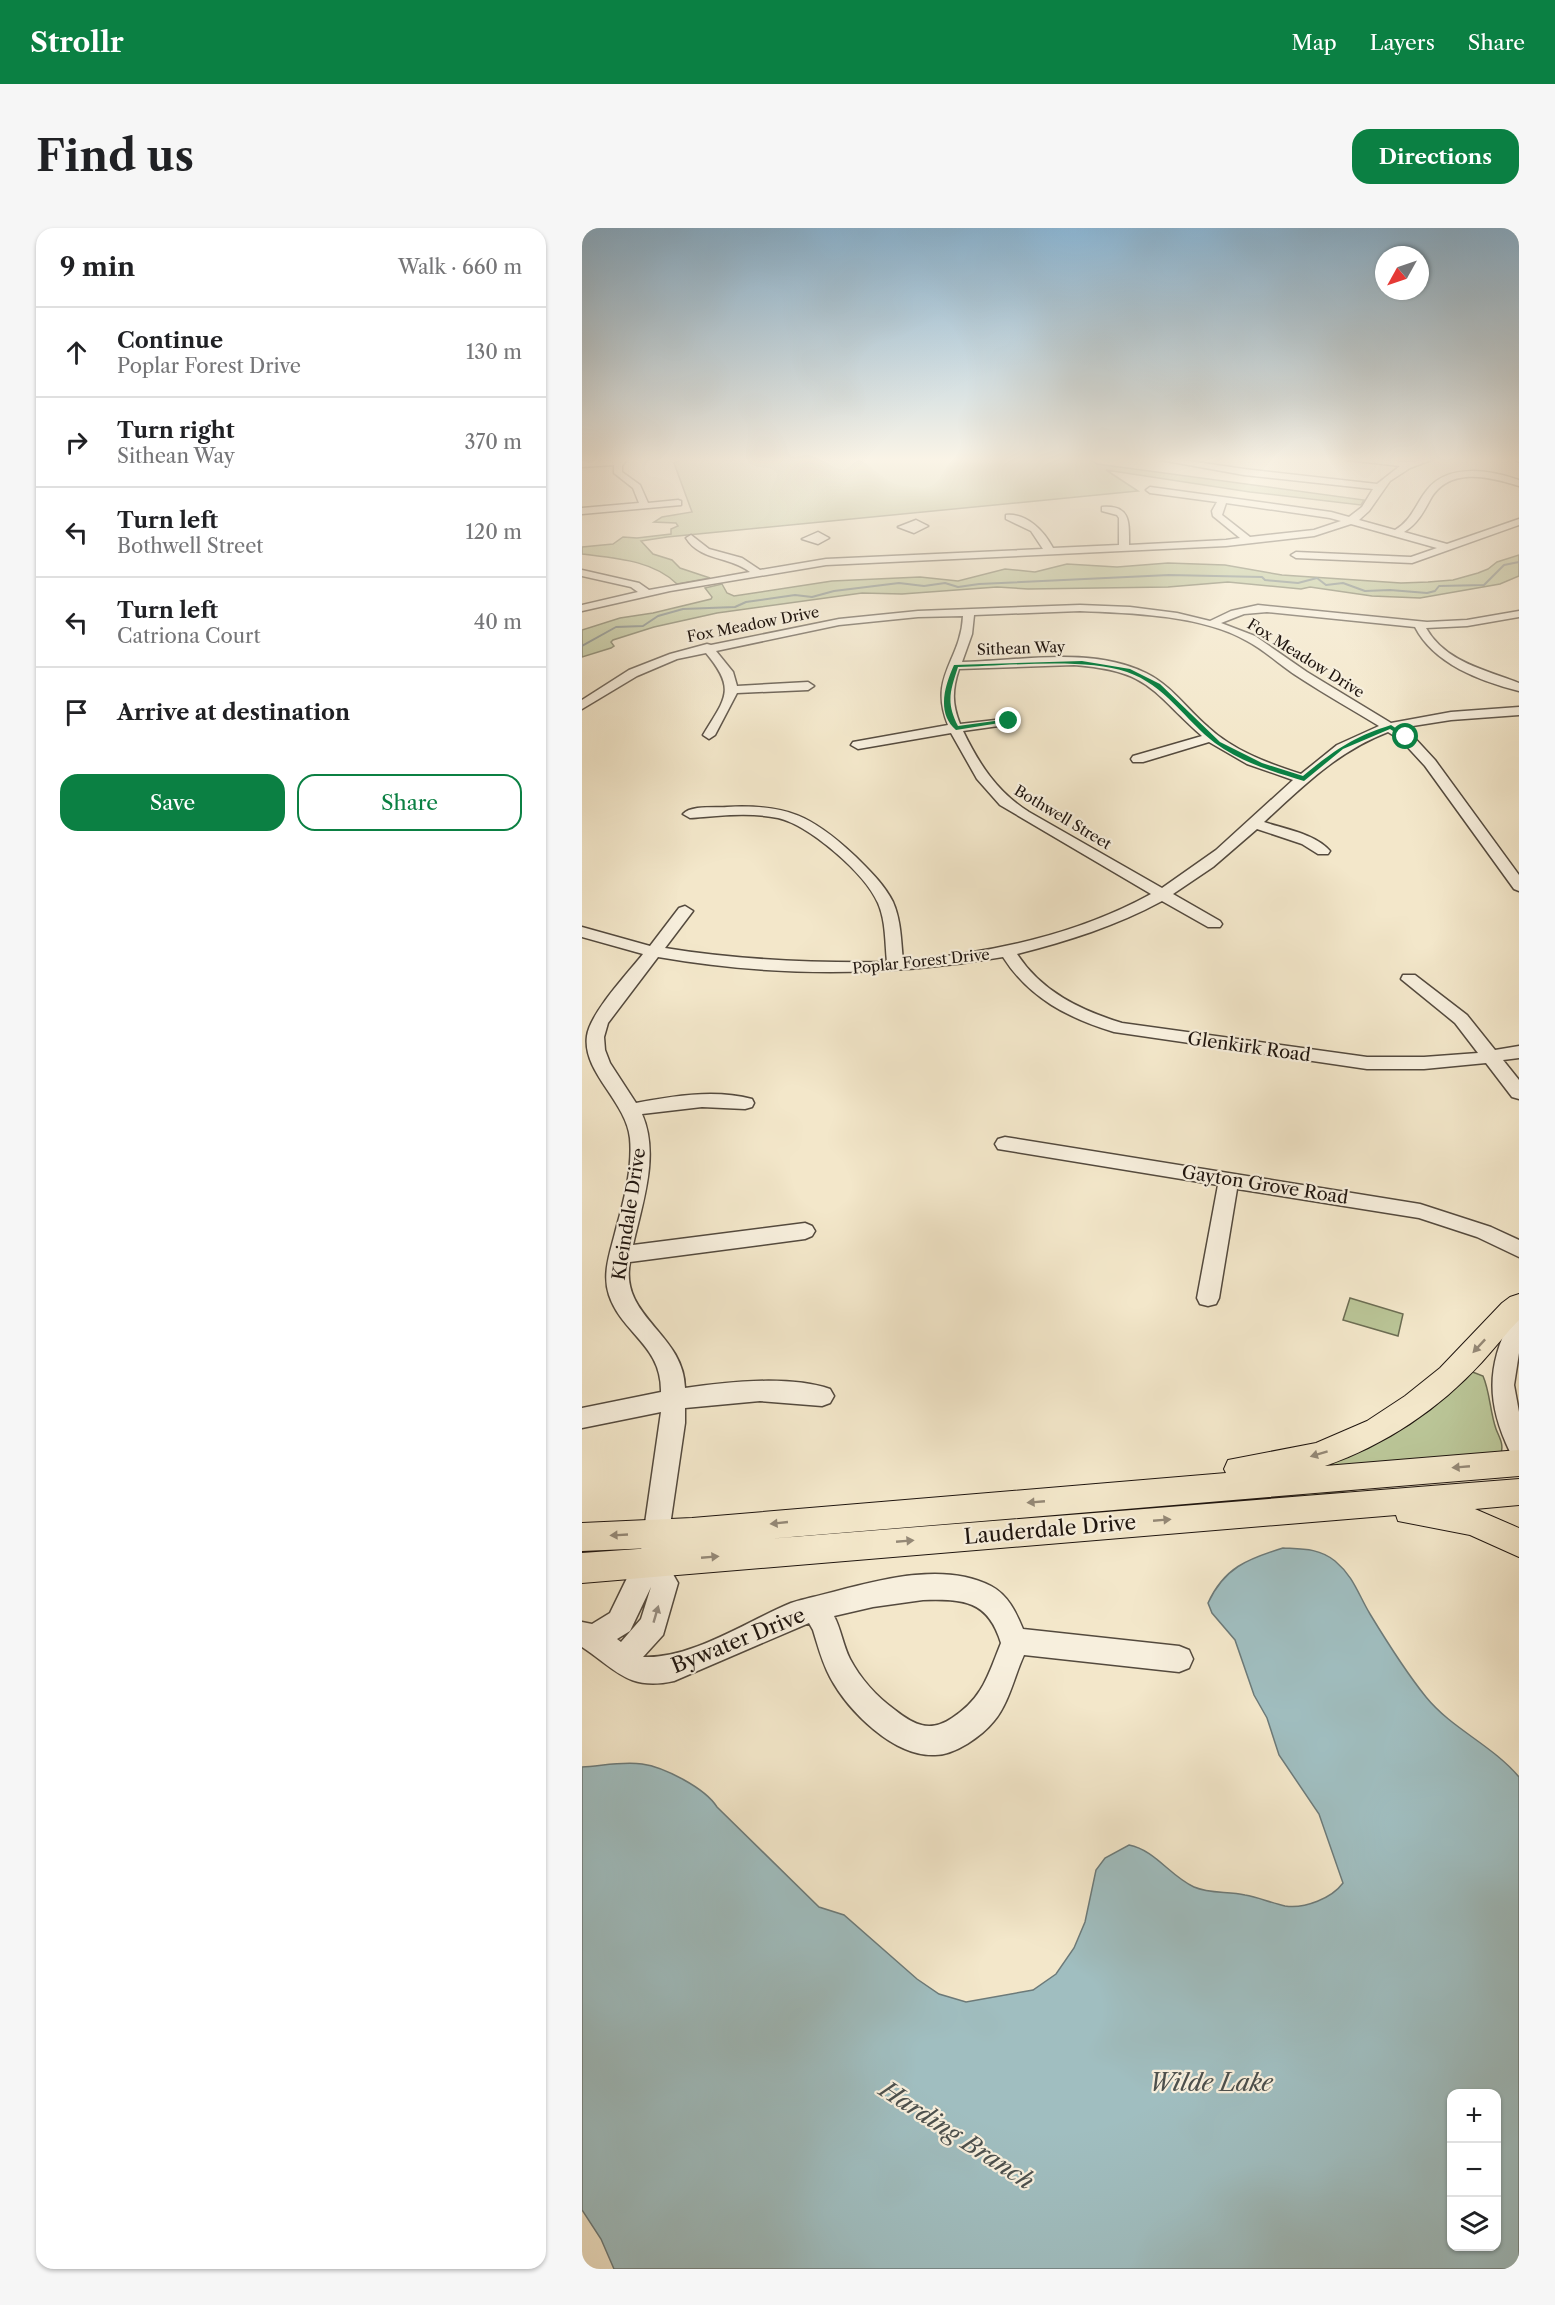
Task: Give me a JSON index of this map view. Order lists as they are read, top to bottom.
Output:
{
  "streets": {
    "main road": ["Lauderdale Drive"],
    "street": [
      "Fox Meadow Drive",
      "Sithean Way",
      "Bothwell Street",
      "Poplar Forest Drive",
      "Glenkirk Road",
      "Gayton Grove Road",
      "Kleindale Drive",
      "Bywater Drive"
    ]
  },
  "crossings": [
    ["Fox Meadow Drive", "Bothwell Street"],
    ["Fox Meadow Drive", "Poplar Forest Drive"],
    ["Sithean Way", "Bothwell Street"],
    ["Sithean Way", "Poplar Forest Drive"],
    ["Bothwell Street", "Poplar Forest Drive"],
    ["Poplar Forest Drive", "Glenkirk Road"],
    ["Poplar Forest Drive", "Kleindale Drive"],
    ["Kleindale Drive", "Lauderdale Drive"],
    ["Kleindale Drive", "Bywater Drive"]
  ],
  "water": ["Wilde Lake", "Harding Branch"],
  "north": "bottom left",
  "page": {
    "header": "Strollr",
    "nav": ["Map", "Layers", "Share"],
    "buttons": [
      "Directions",
      ["Save", "Share"]
    ],
    "title": "Find us",
    "heading": ["9 min", "Walk · 660 m"],
    "list": [
      ["Continue", "Poplar Forest Drive", "130 m"],
      ["Turn right", "Sithean Way", "370 m"],
      ["Turn left", "Bothwell Street", "120 m"],
      ["Turn left", "Catriona Court", "40 m"],
      "Arrive at destination"
    ],
    "map_buttons": ["+", "−"]
  }
}
